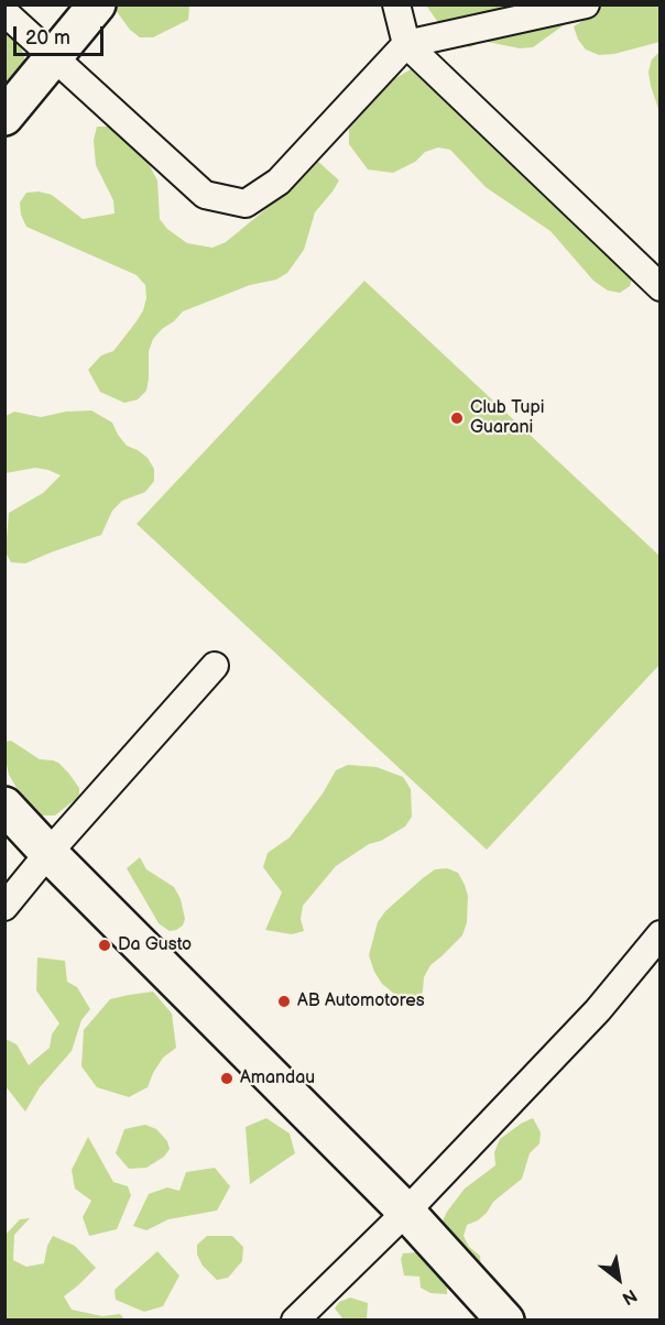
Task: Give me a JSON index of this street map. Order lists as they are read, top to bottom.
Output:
{
  "places": [
    "Club Tupi Guarani",
    "Da Gusto",
    "AB Automotores",
    "Amandau"
  ],
  "scale_bar": "20 m",
  "north": "bottom right"
}
